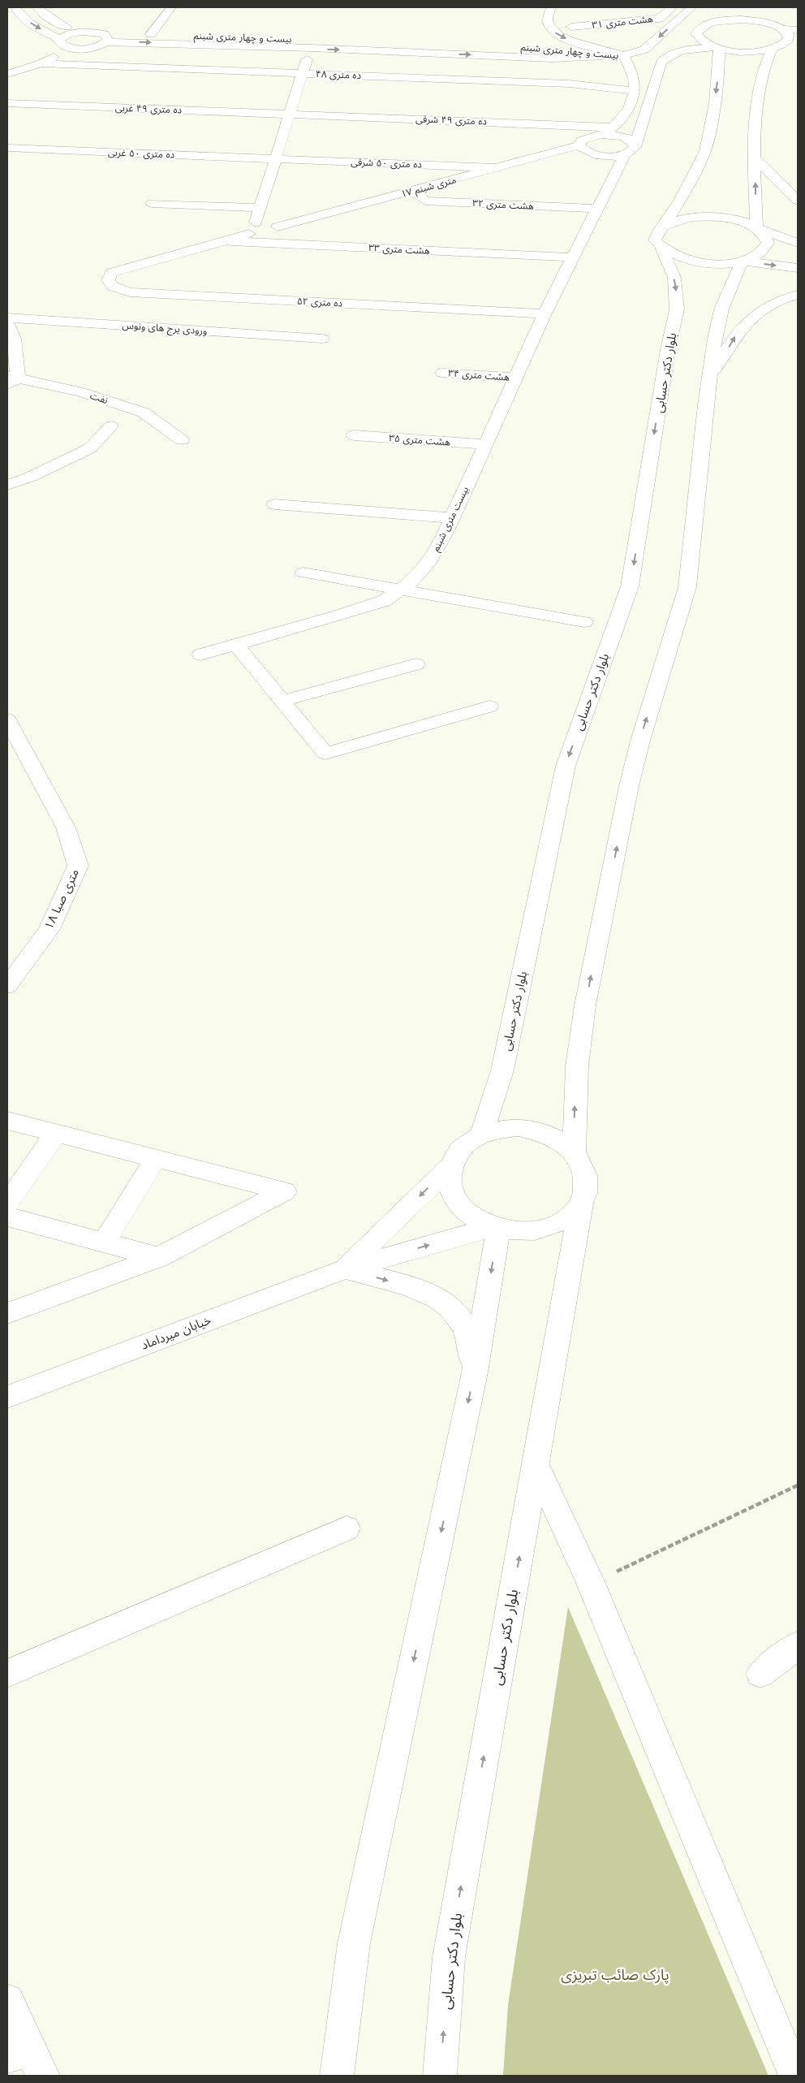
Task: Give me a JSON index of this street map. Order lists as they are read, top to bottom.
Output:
{
  "streets": {
    "street": [
      "هشت متری ۳۱",
      "بیست و چهار متری شبنم",
      "ده متری ۴۸",
      "ده متری ۴۹ غربی",
      "ده متری ۴۹ شرقی",
      "ده متری ۵۰ غربی",
      "ده متری ۵۰ شرقی",
      "۱۷ متری شبنم",
      "هشت متری ۳۲",
      "هشت متری ۳۳",
      "ده متری ۵۲",
      "ورودی یرج های ونوس",
      "بلوار دکتر حسابی",
      "هشت متری ۳۴",
      "نفت",
      "هشت متری ۳۵",
      "بیست متری شبنم",
      "متری صبا ۱۸",
      "خیابان میرداماد"
    ]
  },
  "crossings": [
    ["ده متری ۴۹ غربی", "ده متری ۴۹ شرقی"],
    ["ده متری ۴۹ شرقی", "۱۷ متری شبنم"],
    ["ده متری ۵۰ غربی", "ده متری ۵۰ شرقی"],
    ["ده متری ۵۰ شرقی", "۱۷ متری شبنم"],
    ["۱۷ متری شبنم", "هشت متری ۳۲"],
    ["هشت متری ۳۲", "بیست متری شبنم"],
    ["هشت متری ۳۳", "ده متری ۵۲"],
    ["هشت متری ۳۳", "بیست متری شبنم"],
    ["ده متری ۵۲", "بیست متری شبنم"],
    ["بلوار دکتر حسابی", "خیابان میرداماد"],
    ["هشت متری ۳۴", "بیست متری شبنم"],
    ["هشت متری ۳۵", "بیست متری شبنم"]
  ],
  "parks": ["پارک صائب تبریزی"]
}
